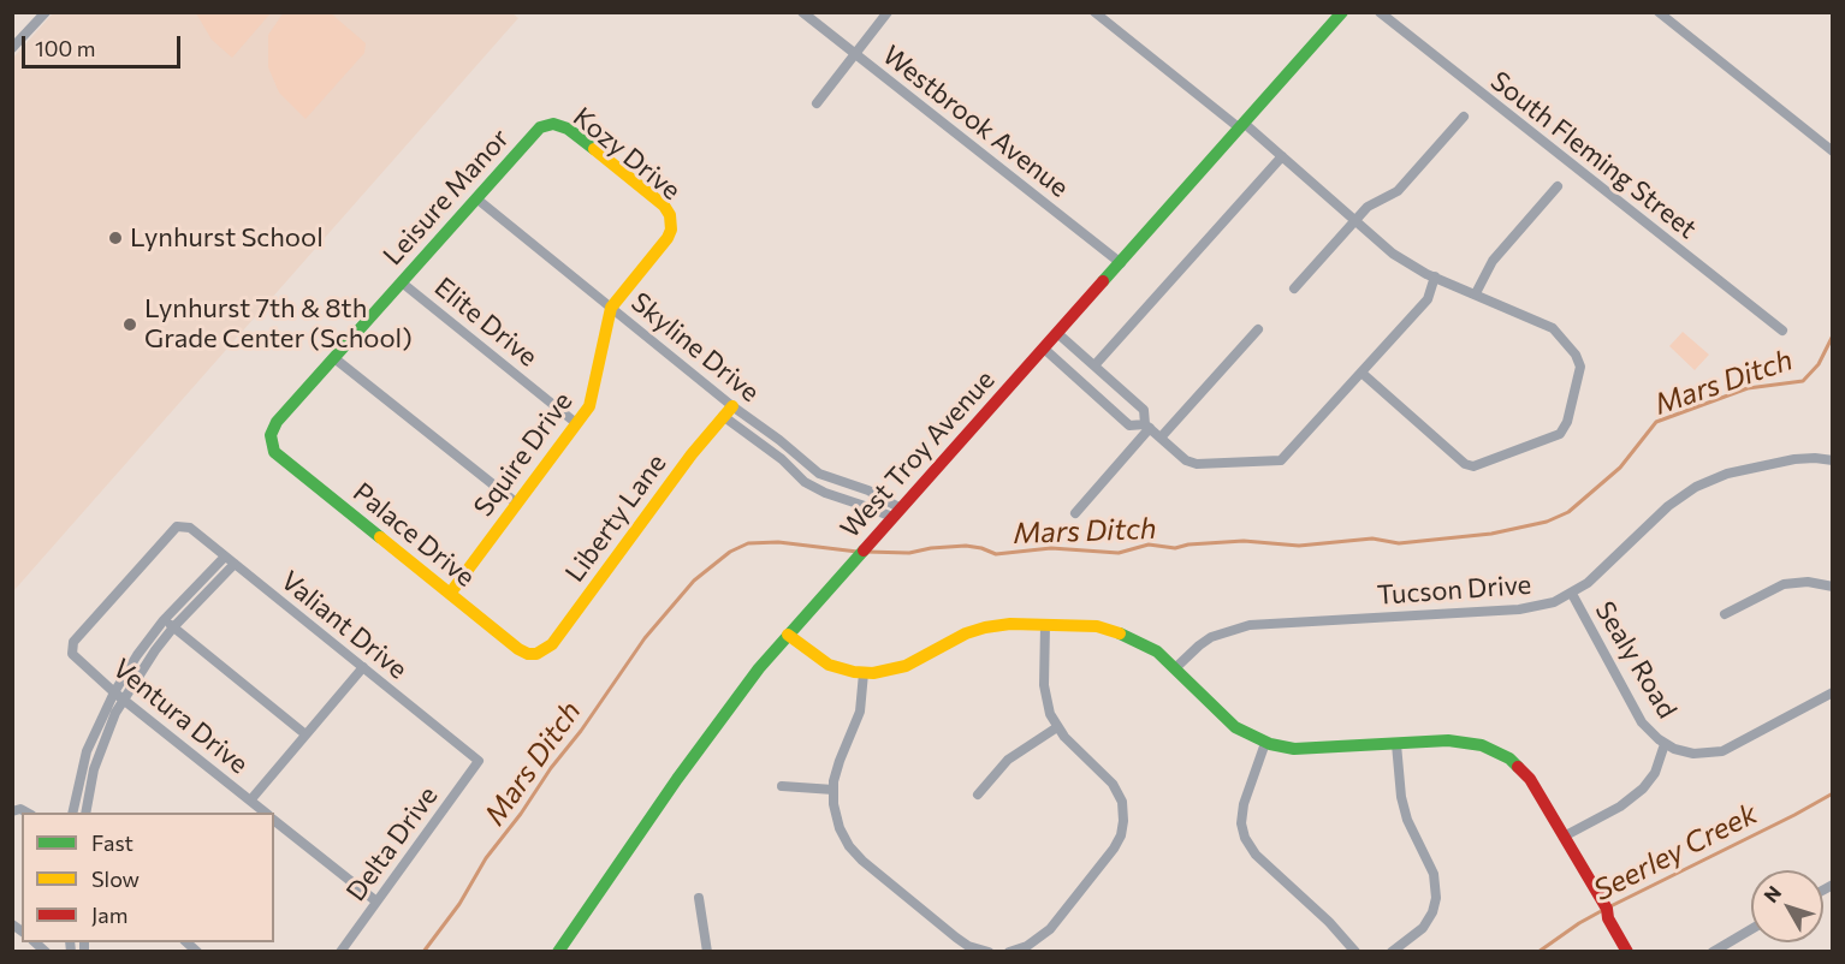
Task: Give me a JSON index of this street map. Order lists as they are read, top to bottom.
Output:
{
  "streets": {
    "street": [
      "Westbrook Avenue",
      "Kozy Drive",
      "South Fleming Street",
      "Leisure Manor",
      "Elite Drive",
      "Skyline Drive",
      "Squire Drive",
      "West Troy Avenue",
      "Liberty Lane",
      "Palace Drive",
      "Tucson Drive",
      "Valiant Drive",
      "Sealy Road",
      "Ventura Drive",
      "Delta Drive"
    ]
  },
  "crossings": [
    ["Westbrook Avenue", "West Troy Avenue"],
    ["Kozy Drive", "Leisure Manor"],
    ["Kozy Drive", "Squire Drive"],
    ["Leisure Manor", "Elite Drive"],
    ["Leisure Manor", "Skyline Drive"],
    ["Leisure Manor", "Palace Drive"],
    ["Elite Drive", "Squire Drive"],
    ["Skyline Drive", "Squire Drive"],
    ["Skyline Drive", "West Troy Avenue"],
    ["Skyline Drive", "Liberty Lane"],
    ["Squire Drive", "Palace Drive"],
    ["Liberty Lane", "Palace Drive"],
    ["Tucson Drive", "Sealy Road"],
    ["Valiant Drive", "Ventura Drive"],
    ["Valiant Drive", "Delta Drive"]
  ],
  "water": ["Mars Ditch", "Seerley Creek"],
  "places": ["Lynhurst School", "Lynhurst 7th & 8th Grade Center (School)"],
  "legend": ["Fast", "Slow", "Jam"],
  "scale_bar": "100 m",
  "north": "top left"
}
